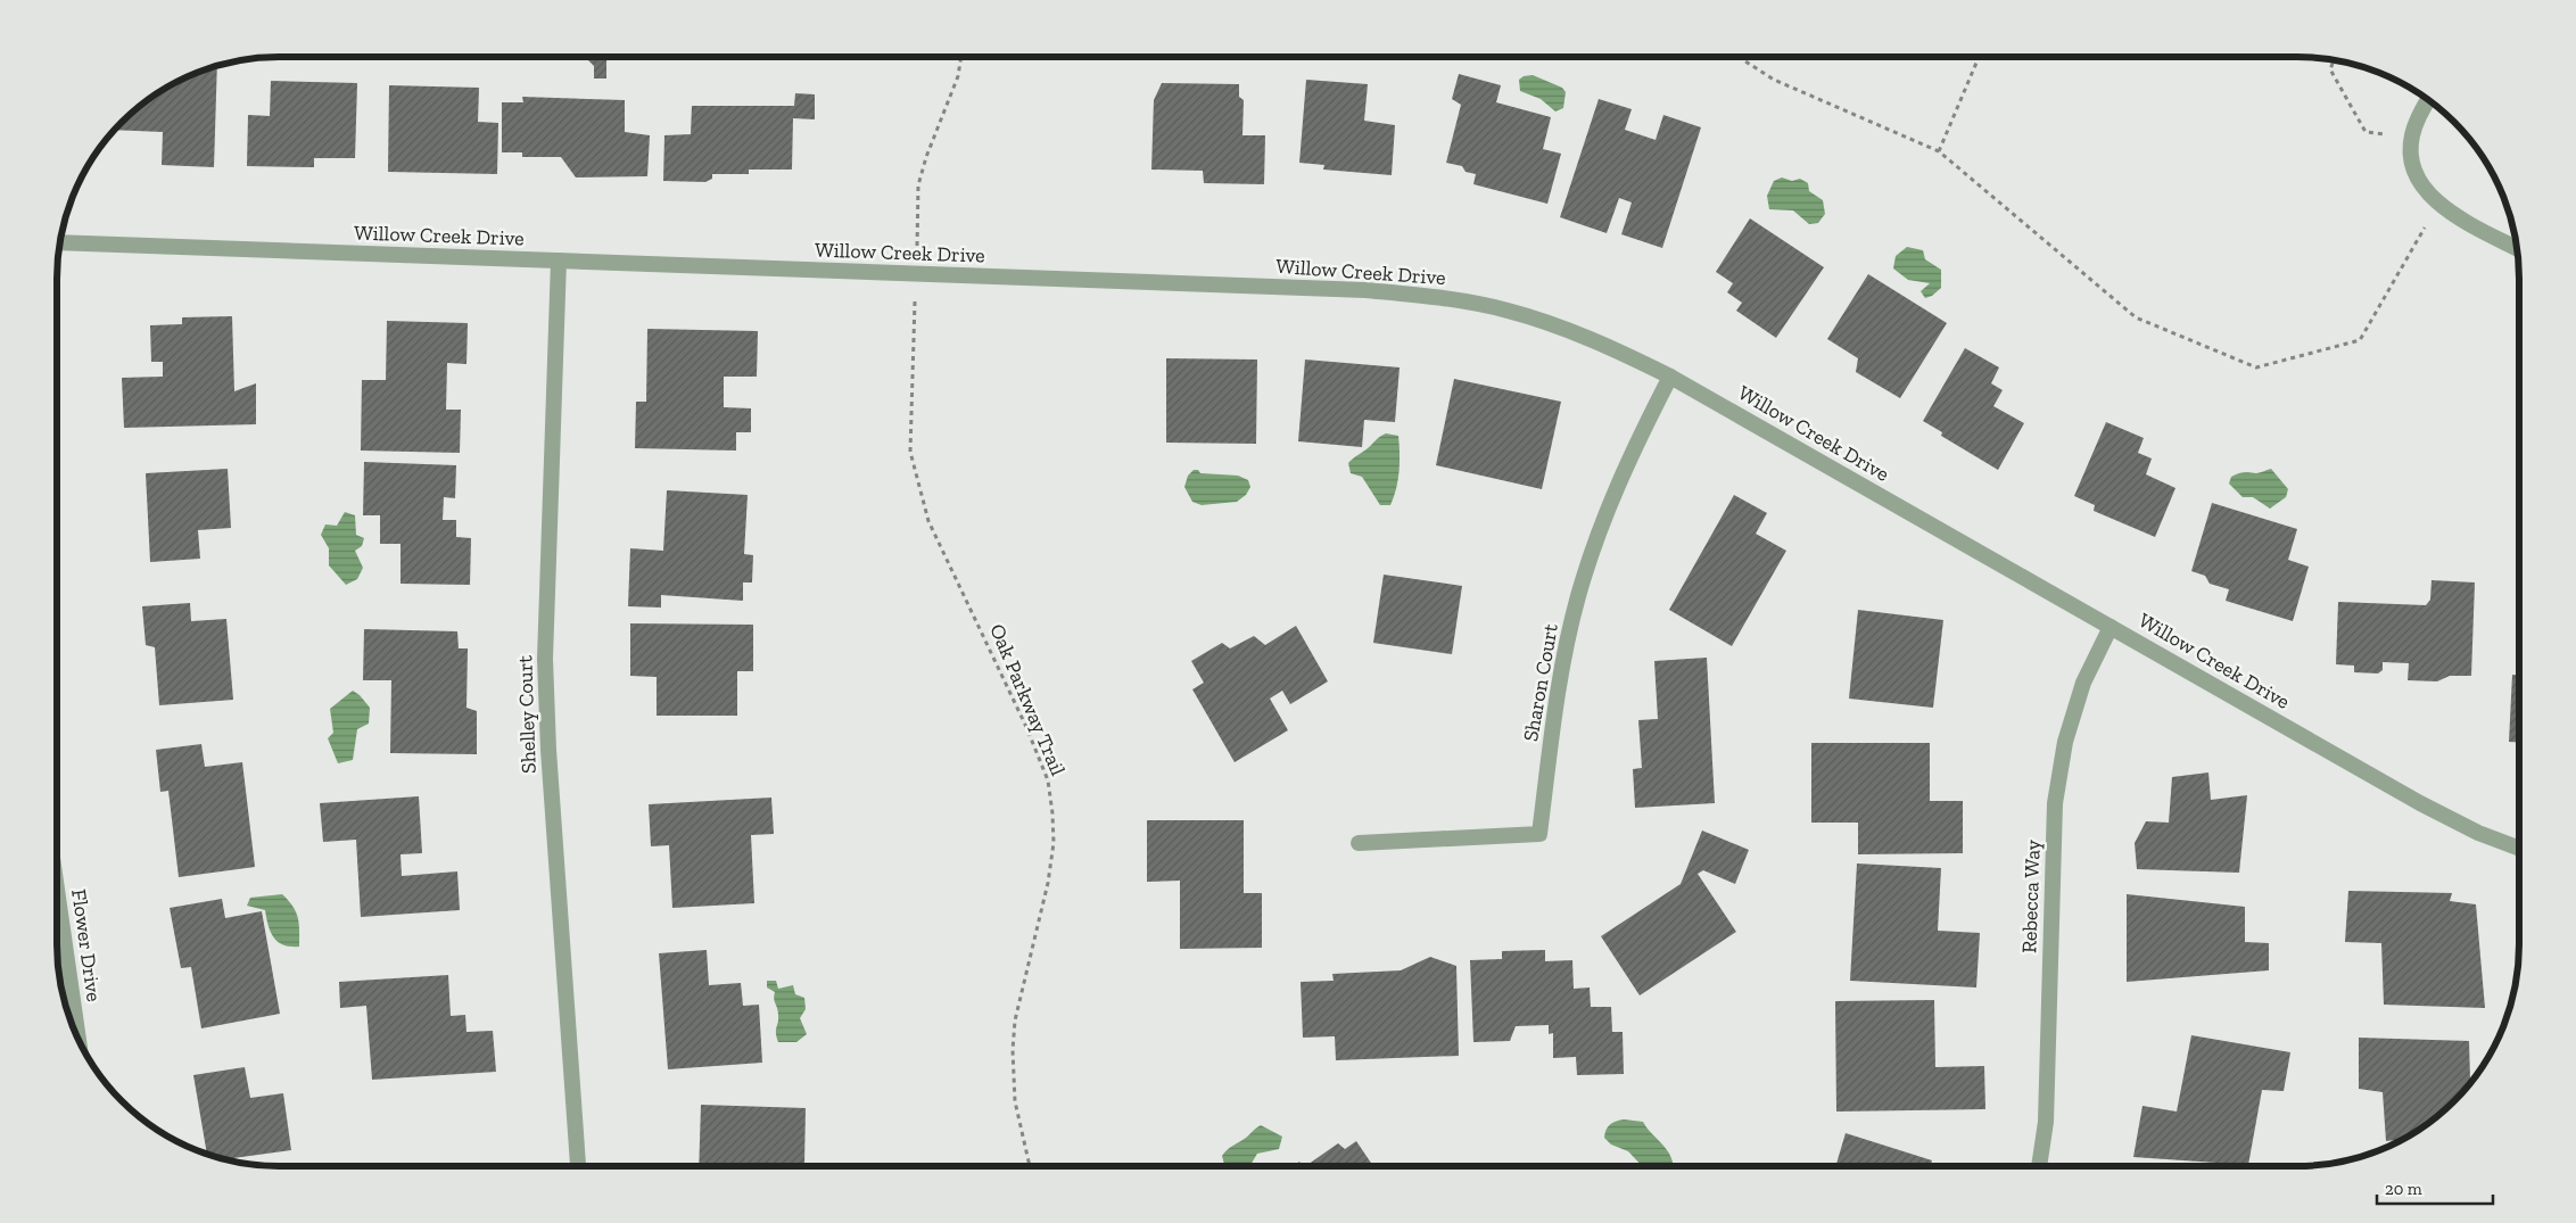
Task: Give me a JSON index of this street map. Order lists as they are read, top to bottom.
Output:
{
  "streets": {
    "street": [
      "Willow Creek Drive",
      "Sharon Court",
      "Shelley Court",
      "Rebecca Way",
      "Flower Drive"
    ],
    "path": ["Oak Parkway Trail"]
  },
  "crossings": [
    ["Willow Creek Drive", "Sharon Court"],
    ["Willow Creek Drive", "Shelley Court"],
    ["Willow Creek Drive", "Rebecca Way"]
  ],
  "scale_bar": "20 m"
}
